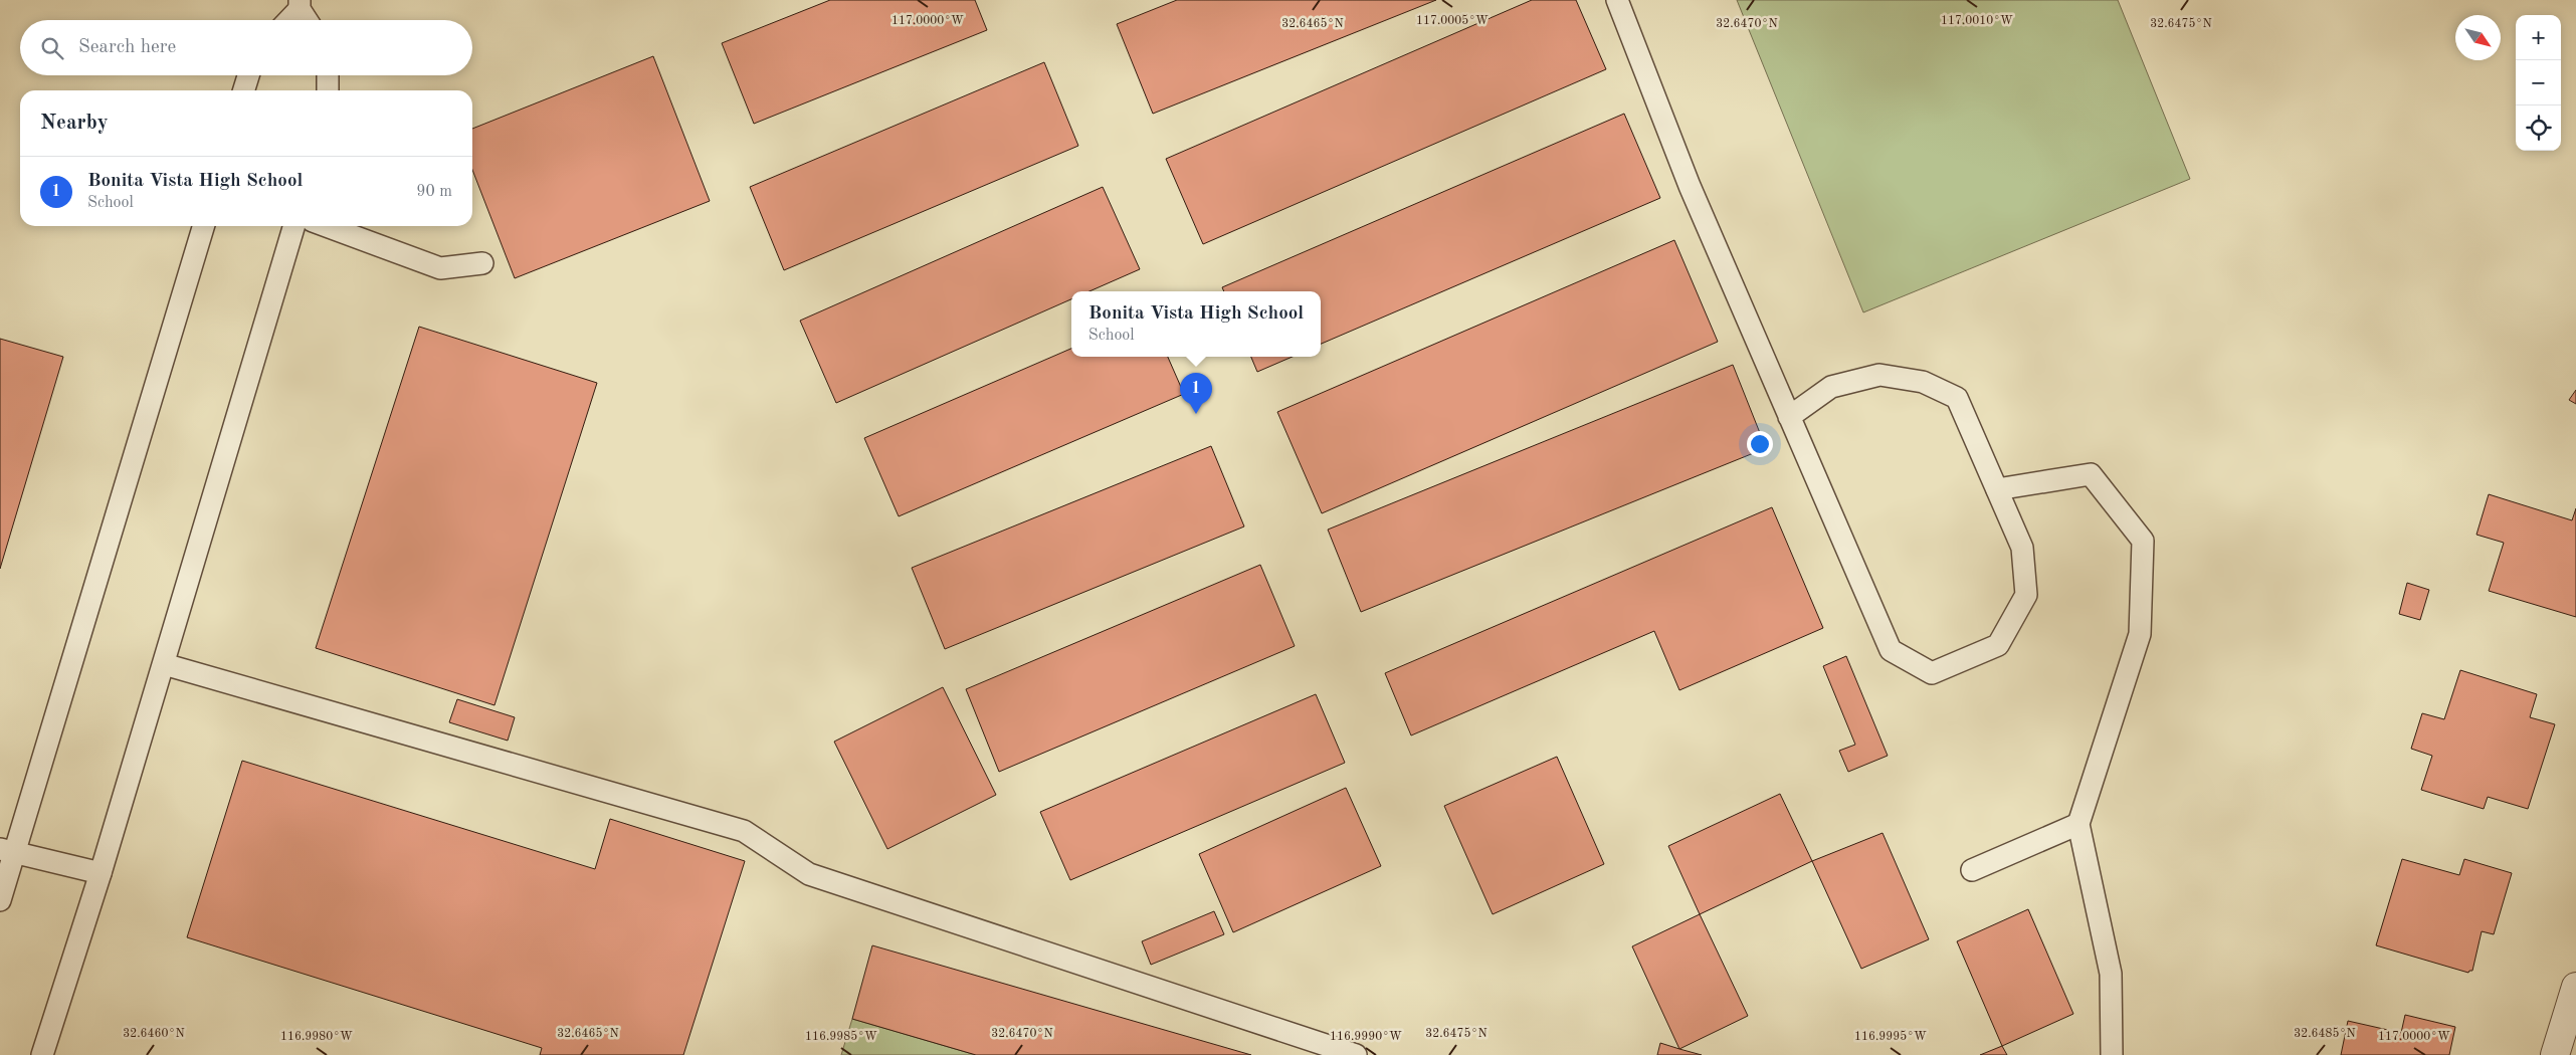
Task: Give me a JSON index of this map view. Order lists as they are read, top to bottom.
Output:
{
  "north": "bottom right",
  "page": {
    "map_buttons": ["+", "−"],
    "search": "Search here",
    "heading": "Nearby",
    "list": [
      {
        "mark": "1",
        "name": "Bonita Vista High School",
        "note": "School",
        "value": "90 m"
      }
    ],
    "popup": ["Bonita Vista High School", "School"],
    "pins": "1"
  },
  "coordinates": [
    "117.0000°W",
    "117.0005°W",
    "117.0010°W",
    "32.6465°N",
    "32.6470°N",
    "32.6475°N",
    "32.6460°N",
    "32.6485°N",
    "116.9980°W",
    "116.9985°W",
    "116.9990°W",
    "116.9995°W"
  ]
}
